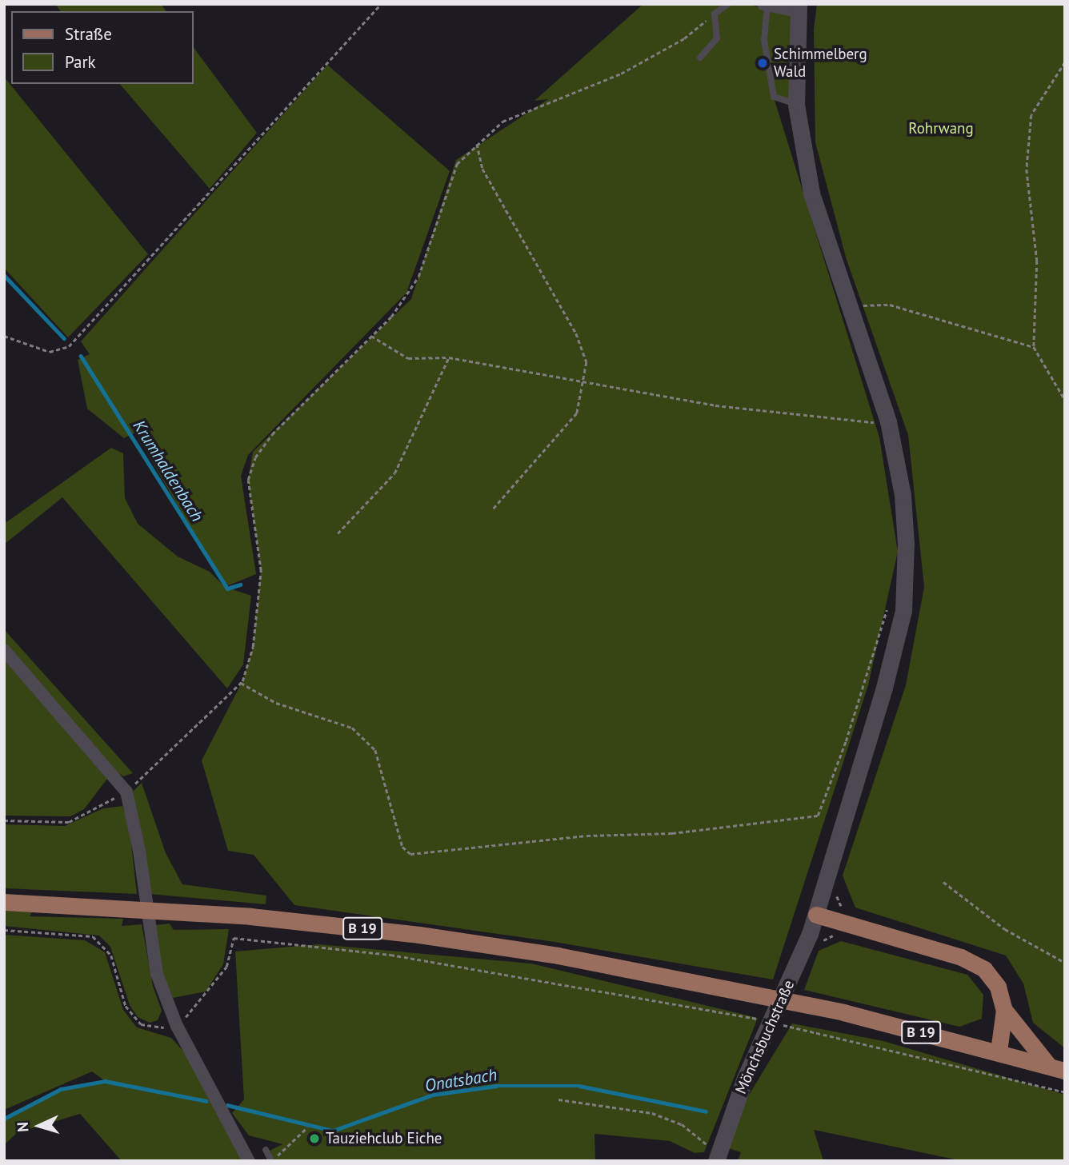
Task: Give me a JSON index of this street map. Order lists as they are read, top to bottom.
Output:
{
  "streets": {
    "main road": ["B 19"],
    "street": ["Mönchsbuchstraße"]
  },
  "water": ["Krumhaldenbach", "Onatsbach"],
  "parks": ["Rohrwang"],
  "places": ["Schimmelberg Wald", "Tauziehclub Eiche"],
  "legend": ["Straße", "Park"],
  "north": "left"
}
